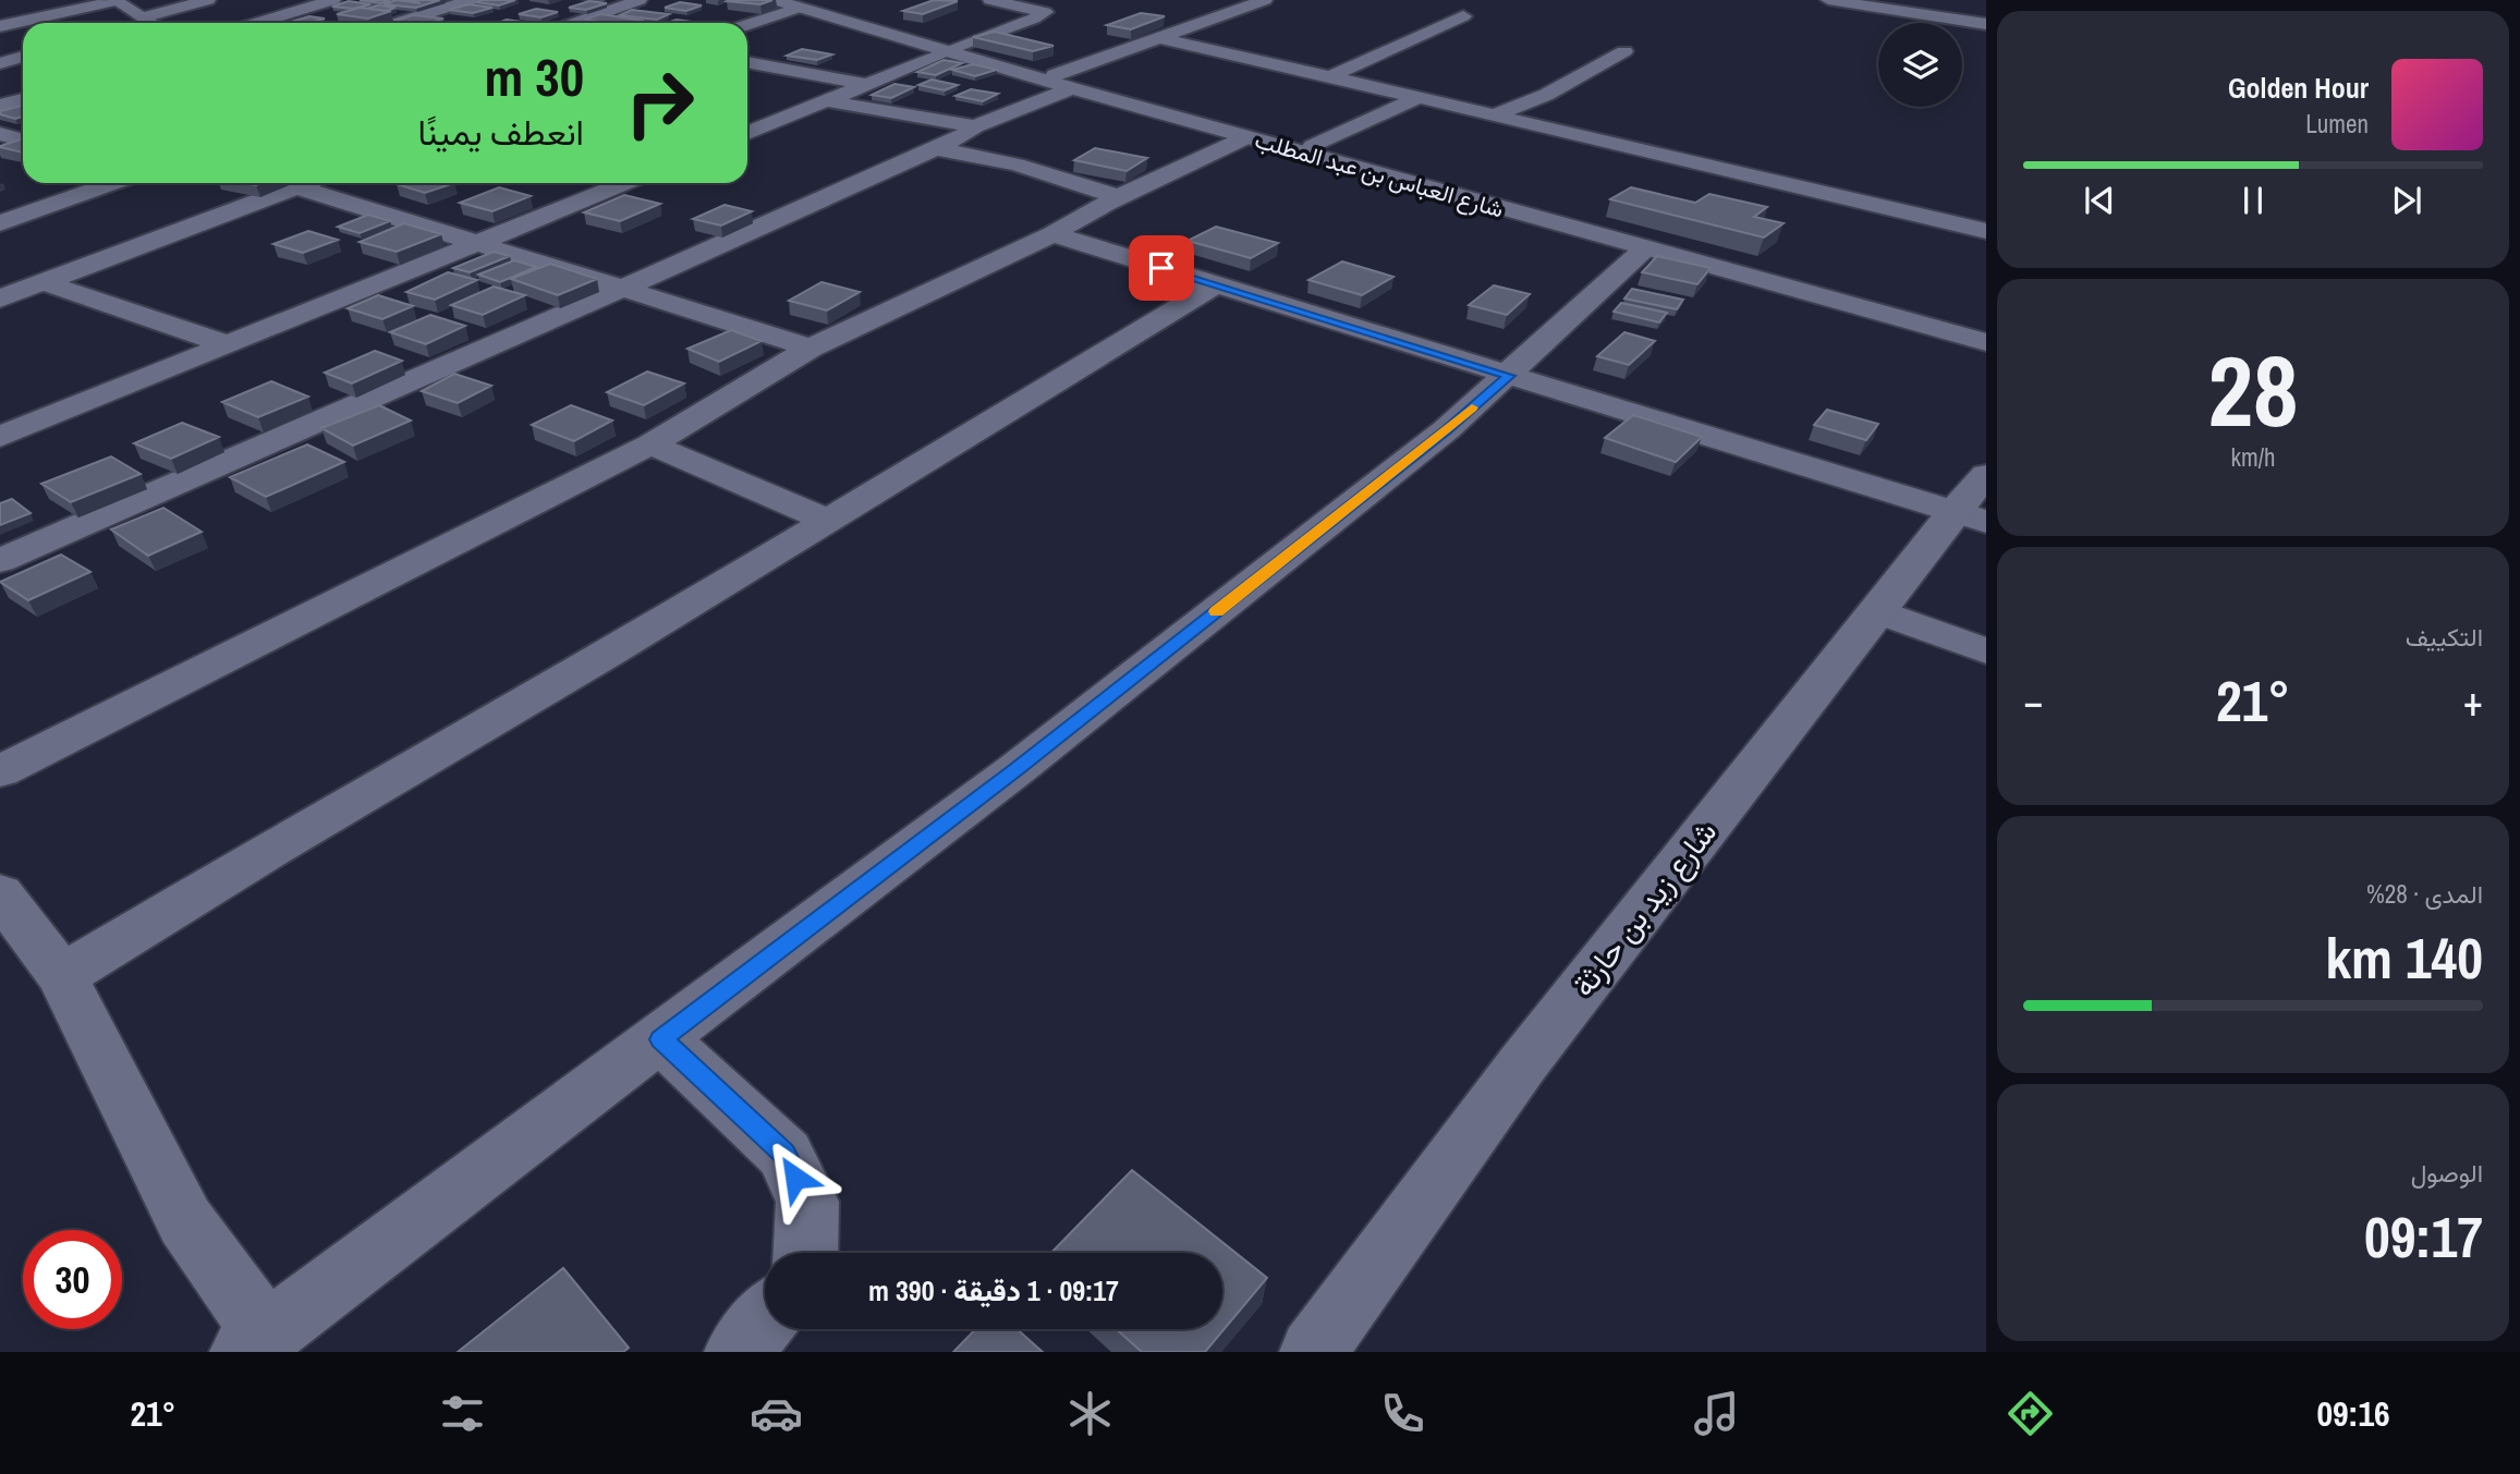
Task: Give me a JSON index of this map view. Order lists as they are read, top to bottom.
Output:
{
  "streets": {
    "street": ["شارع العباس بن عبد المطلب", "شارع زيد بن حارثة"]
  },
  "page": {
    "turn": ["30 m", "انعطف يمينًا"],
    "song": ["Golden Hour", "Lumen"],
    "tile": [
      ["28", "km/h"],
      "التكييف",
      ["المدى · 28%", "140 km"],
      ["الوصول", "09:17"]
    ],
    "heat": ["−", "21°", "+"],
    "limit": "30",
    "trip": "09:17 · 1 دقيقة · 390 m",
    "tabs": ["09:16", "21°"]
  }
}
